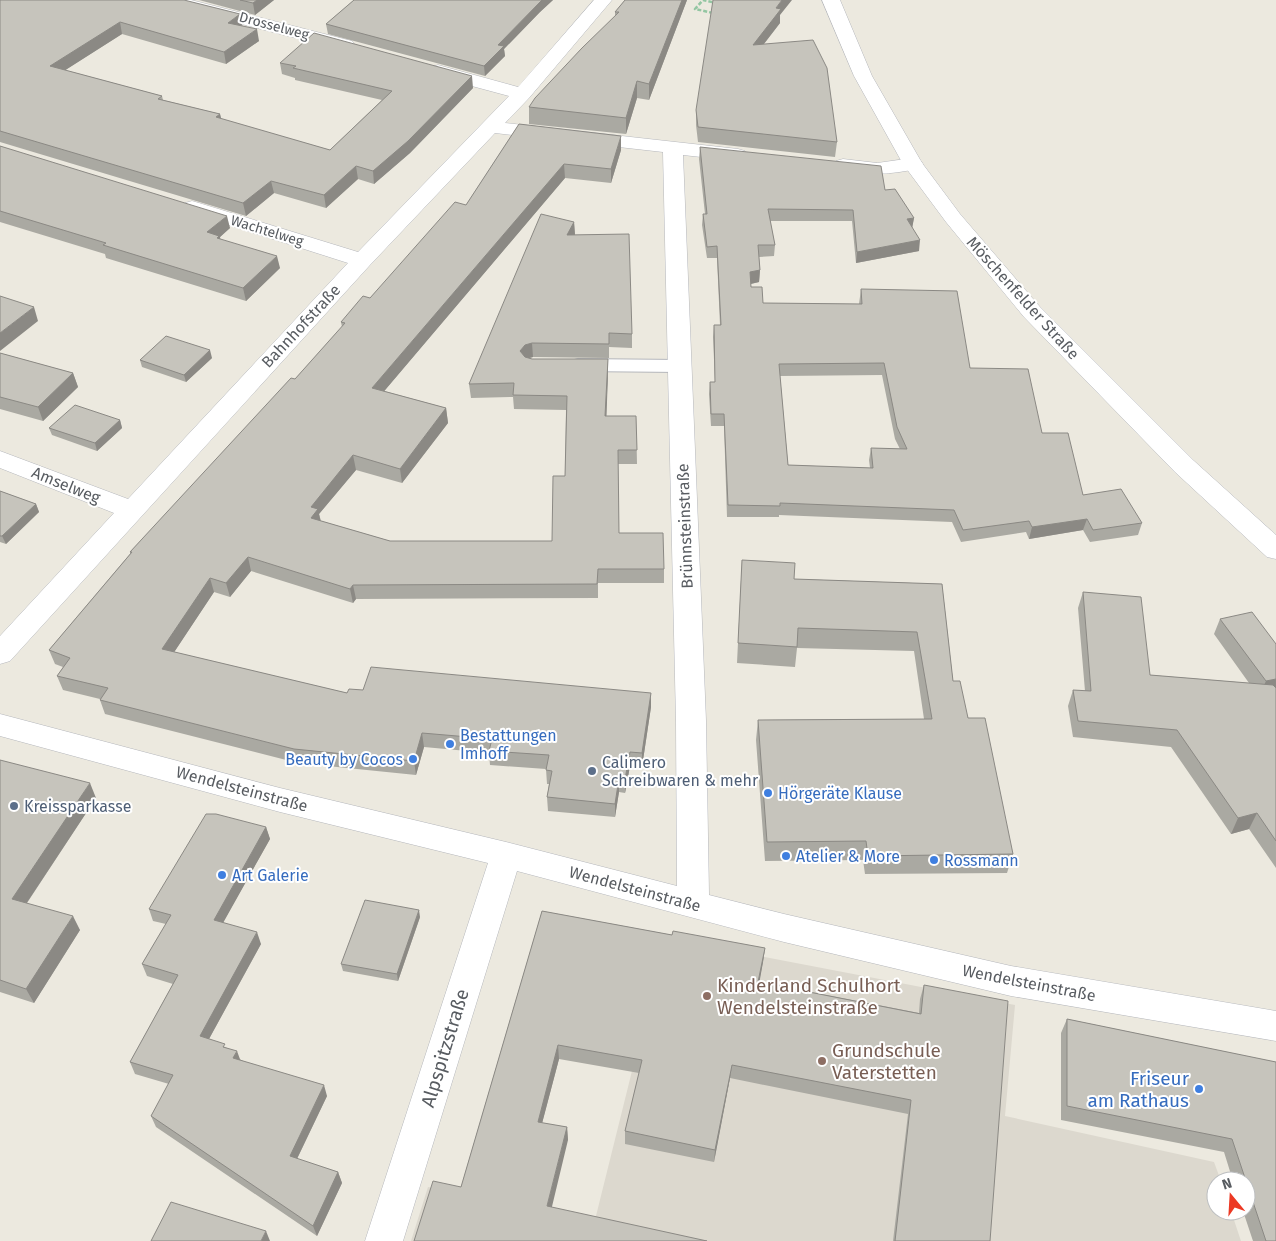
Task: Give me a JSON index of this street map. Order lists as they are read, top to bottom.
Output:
{
  "streets": {
    "street": [
      "Drosselweg",
      "Wachtelweg",
      "Möschenfelder Straße",
      "Bahnhofstraße",
      "Amselweg",
      "Brünnsteinstraße",
      "Wendelsteinstraße",
      "Alpspitzstraße"
    ]
  },
  "crossings": [
    ["Wachtelweg", "Bahnhofstraße"],
    ["Bahnhofstraße", "Amselweg"],
    ["Brünnsteinstraße", "Wendelsteinstraße"],
    ["Wendelsteinstraße", "Alpspitzstraße"]
  ],
  "places": [
    "Bestattungen Imhoff",
    "Beauty by Cocos",
    "Calimero Schreibwaren & mehr",
    "Hörgeräte Klause",
    "Kreissparkasse",
    "Atelier & More",
    "Rossmann",
    "Art Galerie",
    "Kinderland Schulhort Wendelsteinstraße",
    "Grundschule Vaterstetten",
    "Friseur am Rathaus"
  ],
  "north": "top"
}
